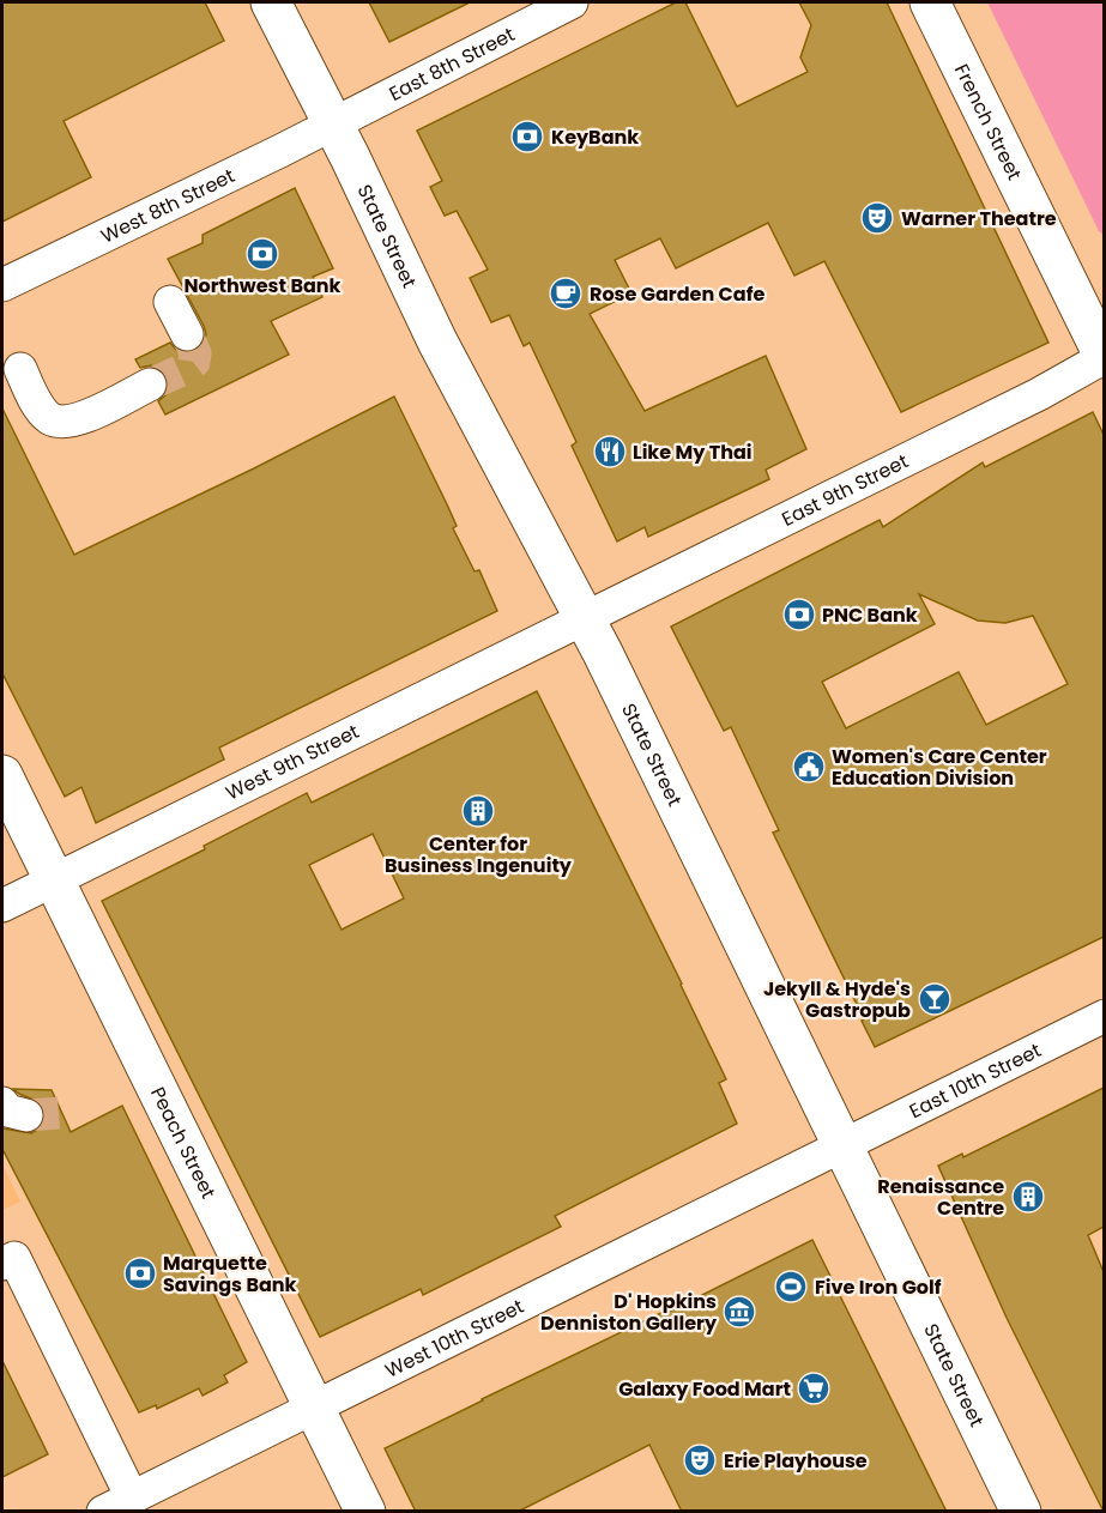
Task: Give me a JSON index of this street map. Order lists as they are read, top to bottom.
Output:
{
  "streets": {
    "main road": ["French Street", "State Street", "Peach Street"],
    "street": [
      "East 8th Street",
      "West 8th Street",
      "East 9th Street",
      "West 9th Street",
      "East 10th Street",
      "West 10th Street"
    ]
  },
  "crossings": [
    ["East 8th Street", "West 8th Street"],
    ["East 8th Street", "State Street"],
    ["French Street", "East 9th Street"],
    ["West 8th Street", "State Street"],
    ["State Street", "East 9th Street"],
    ["State Street", "West 9th Street"],
    ["State Street", "East 10th Street"],
    ["State Street", "West 10th Street"],
    ["East 9th Street", "West 9th Street"],
    ["West 9th Street", "Peach Street"],
    ["East 10th Street", "West 10th Street"],
    ["Peach Street", "West 10th Street"]
  ],
  "places": {
    "bank": [
      "KeyBank",
      "Northwest Bank",
      "PNC Bank",
      "Marquette Savings Bank"
    ],
    "theatre": ["Warner Theatre", "Erie Playhouse"],
    "cafe": ["Rose Garden Cafe"],
    "restaurant": ["Like My Thai"],
    "public building": ["Women's Care Center Education Division"],
    "building": ["Center for Business Ingenuity", "Renaissance Centre"],
    "bar": ["Jekyll & Hyde's Gastropub"],
    "sports": ["Five Iron Golf"],
    "museum": ["D' Hopkins Denniston Gallery"],
    "supermarket": ["Galaxy Food Mart"]
  }
}
